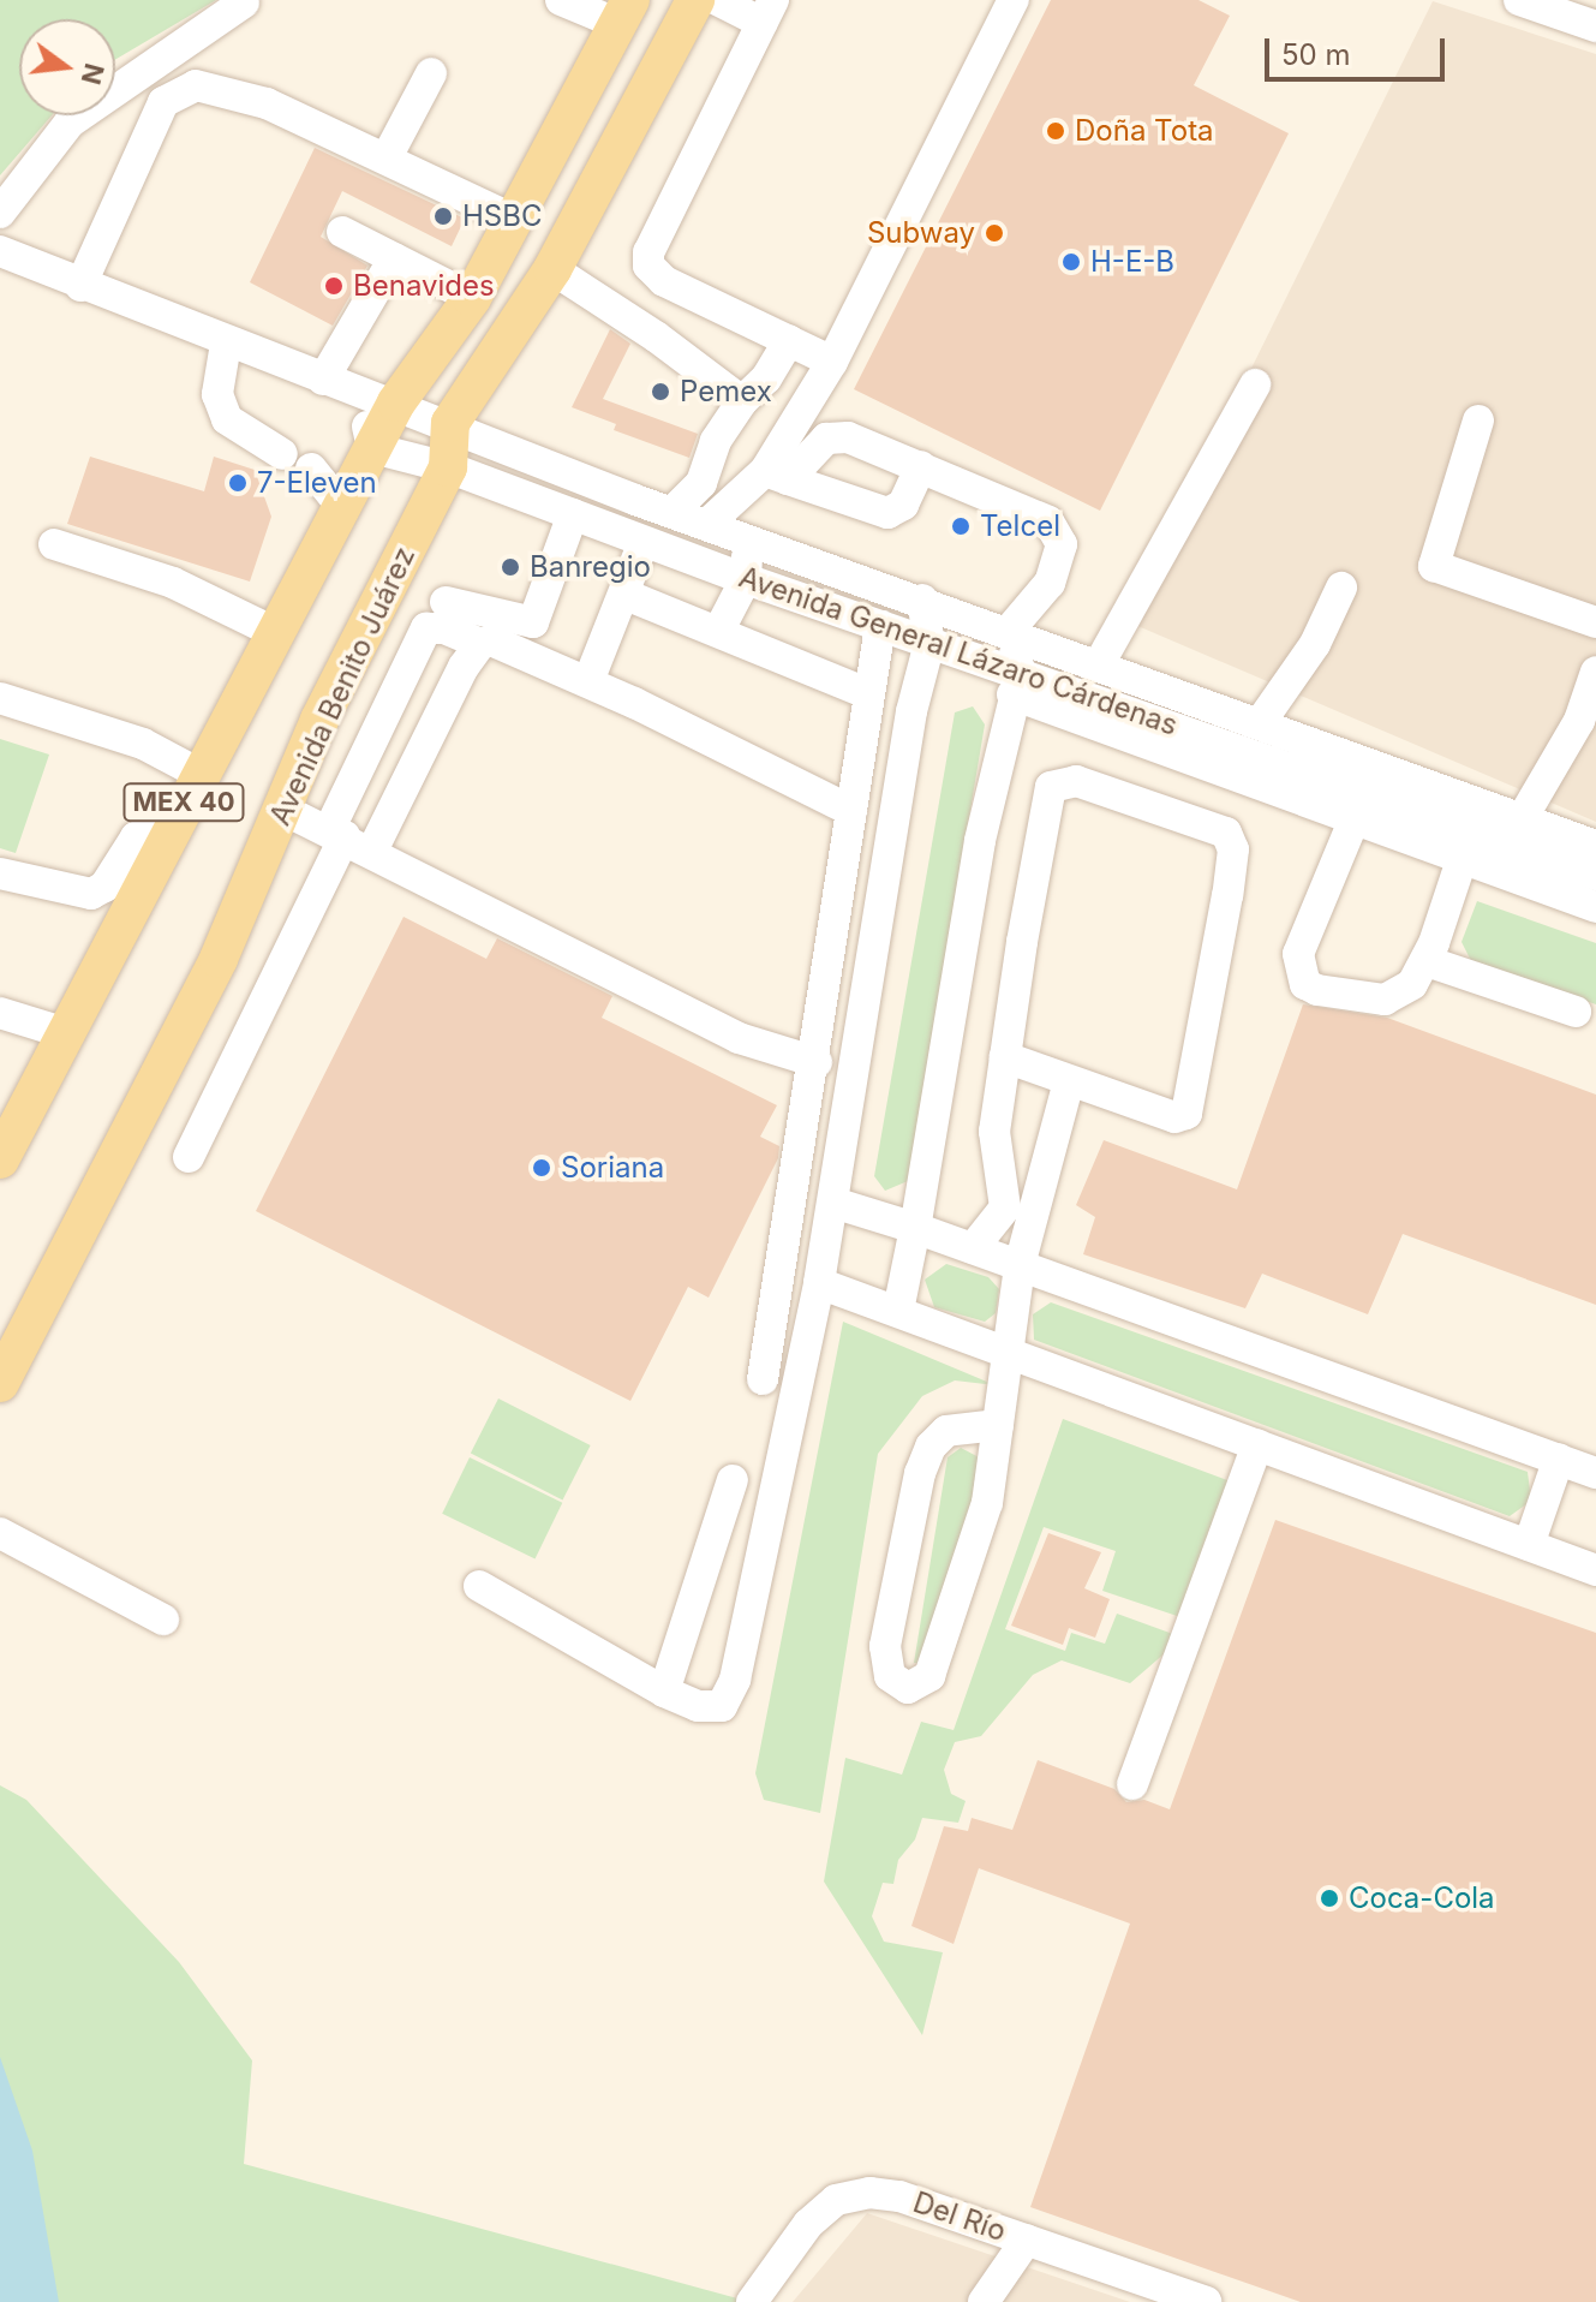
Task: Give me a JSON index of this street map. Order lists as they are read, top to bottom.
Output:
{
  "streets": {
    "main road": ["Avenida Benito Juárez", "MEX 40"],
    "street": ["Avenida General Lázaro Cárdenas", "Del Río"]
  },
  "crossings": [
    ["Avenida General Lázaro Cárdenas", "Avenida Benito Juárez"],
    ["Avenida General Lázaro Cárdenas", "MEX 40"]
  ],
  "places": [
    "Doña Tota",
    "HSBC",
    "Subway",
    "H-E-B",
    "Benavides",
    "Pemex",
    "7-Eleven",
    "Telcel",
    "Banregio",
    "Soriana",
    "Coca-Cola"
  ],
  "scale_bar": "50 m",
  "north": "right"
}
